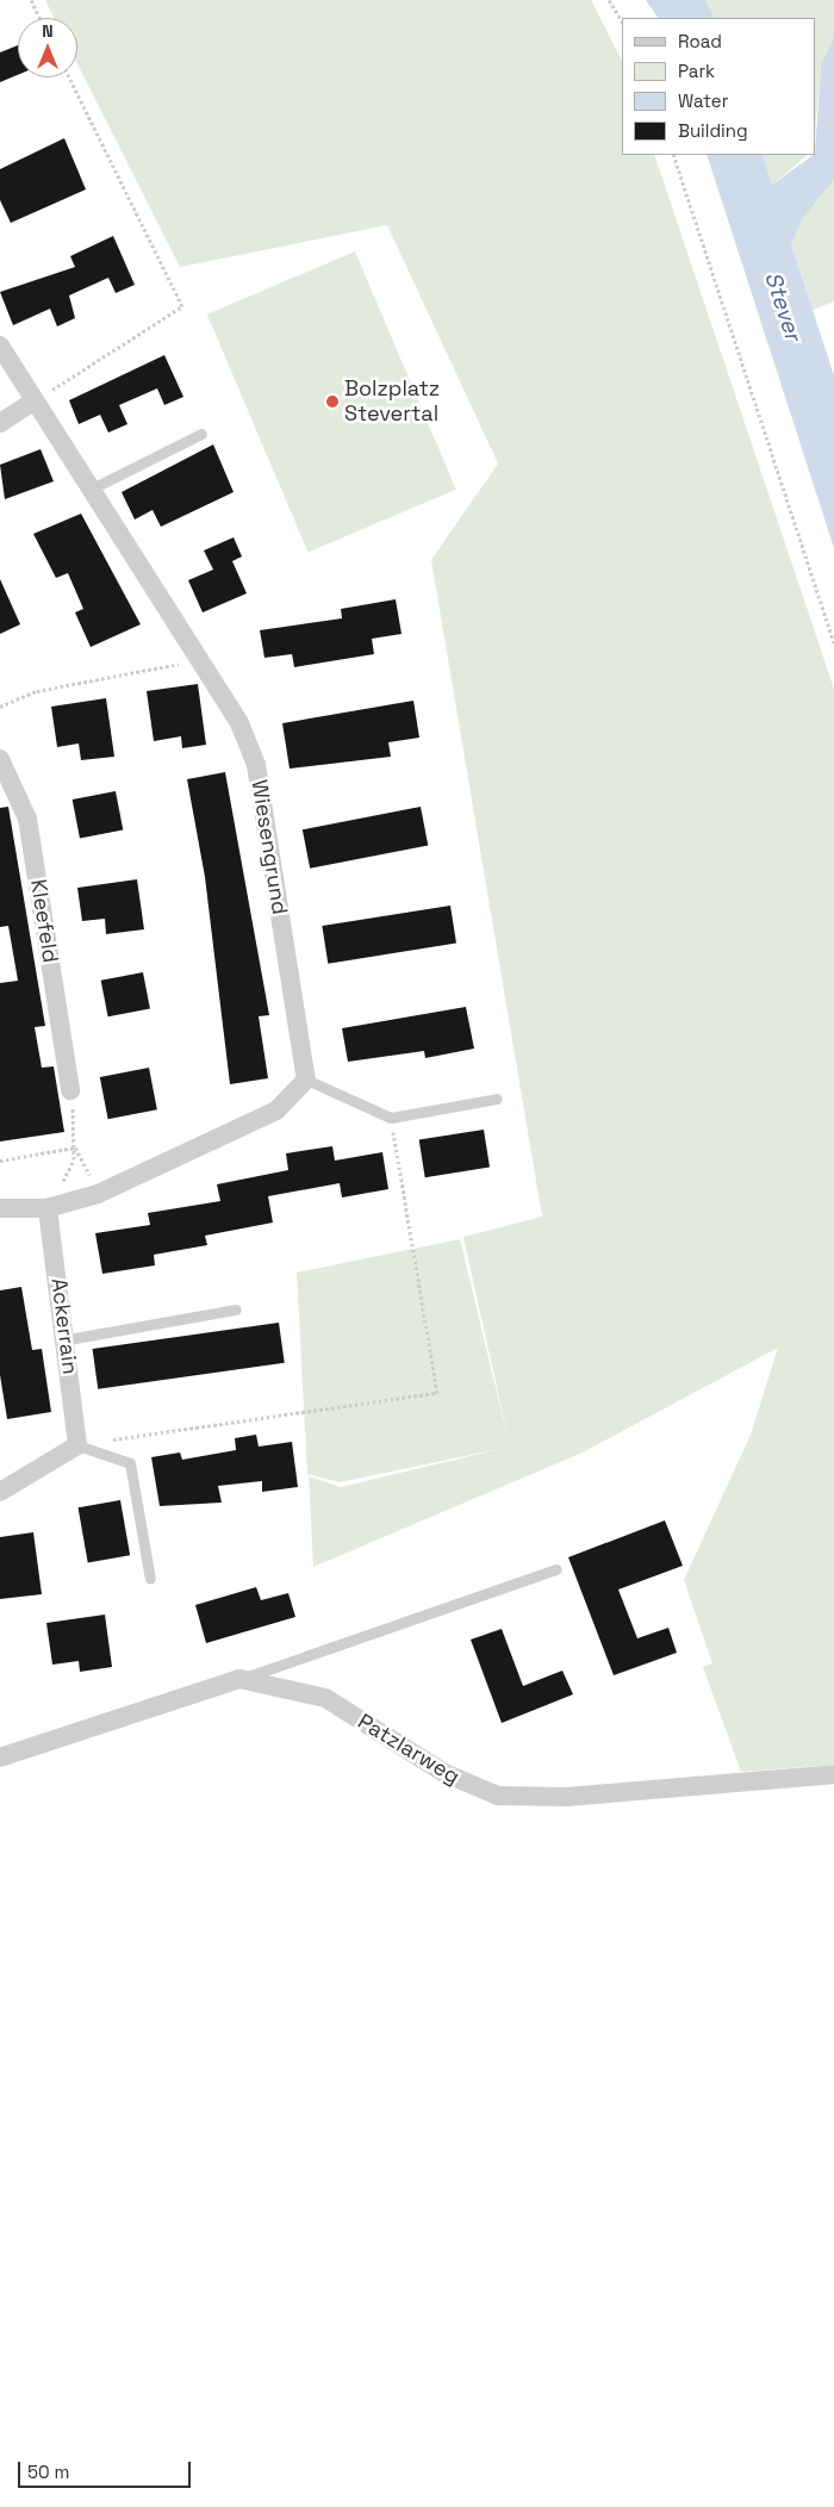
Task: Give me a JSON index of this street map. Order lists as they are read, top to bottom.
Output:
{
  "streets": {
    "street": [
      "Wiesengrund",
      "Kleefeld",
      "Ackerrain",
      "Patzlarweg"
    ]
  },
  "water": ["Stever"],
  "places": ["Bolzplatz Stevertal"],
  "legend": [
    "Road",
    "Park",
    "Water",
    "Building"
  ],
  "scale_bar": "50 m",
  "north": "top"
}
